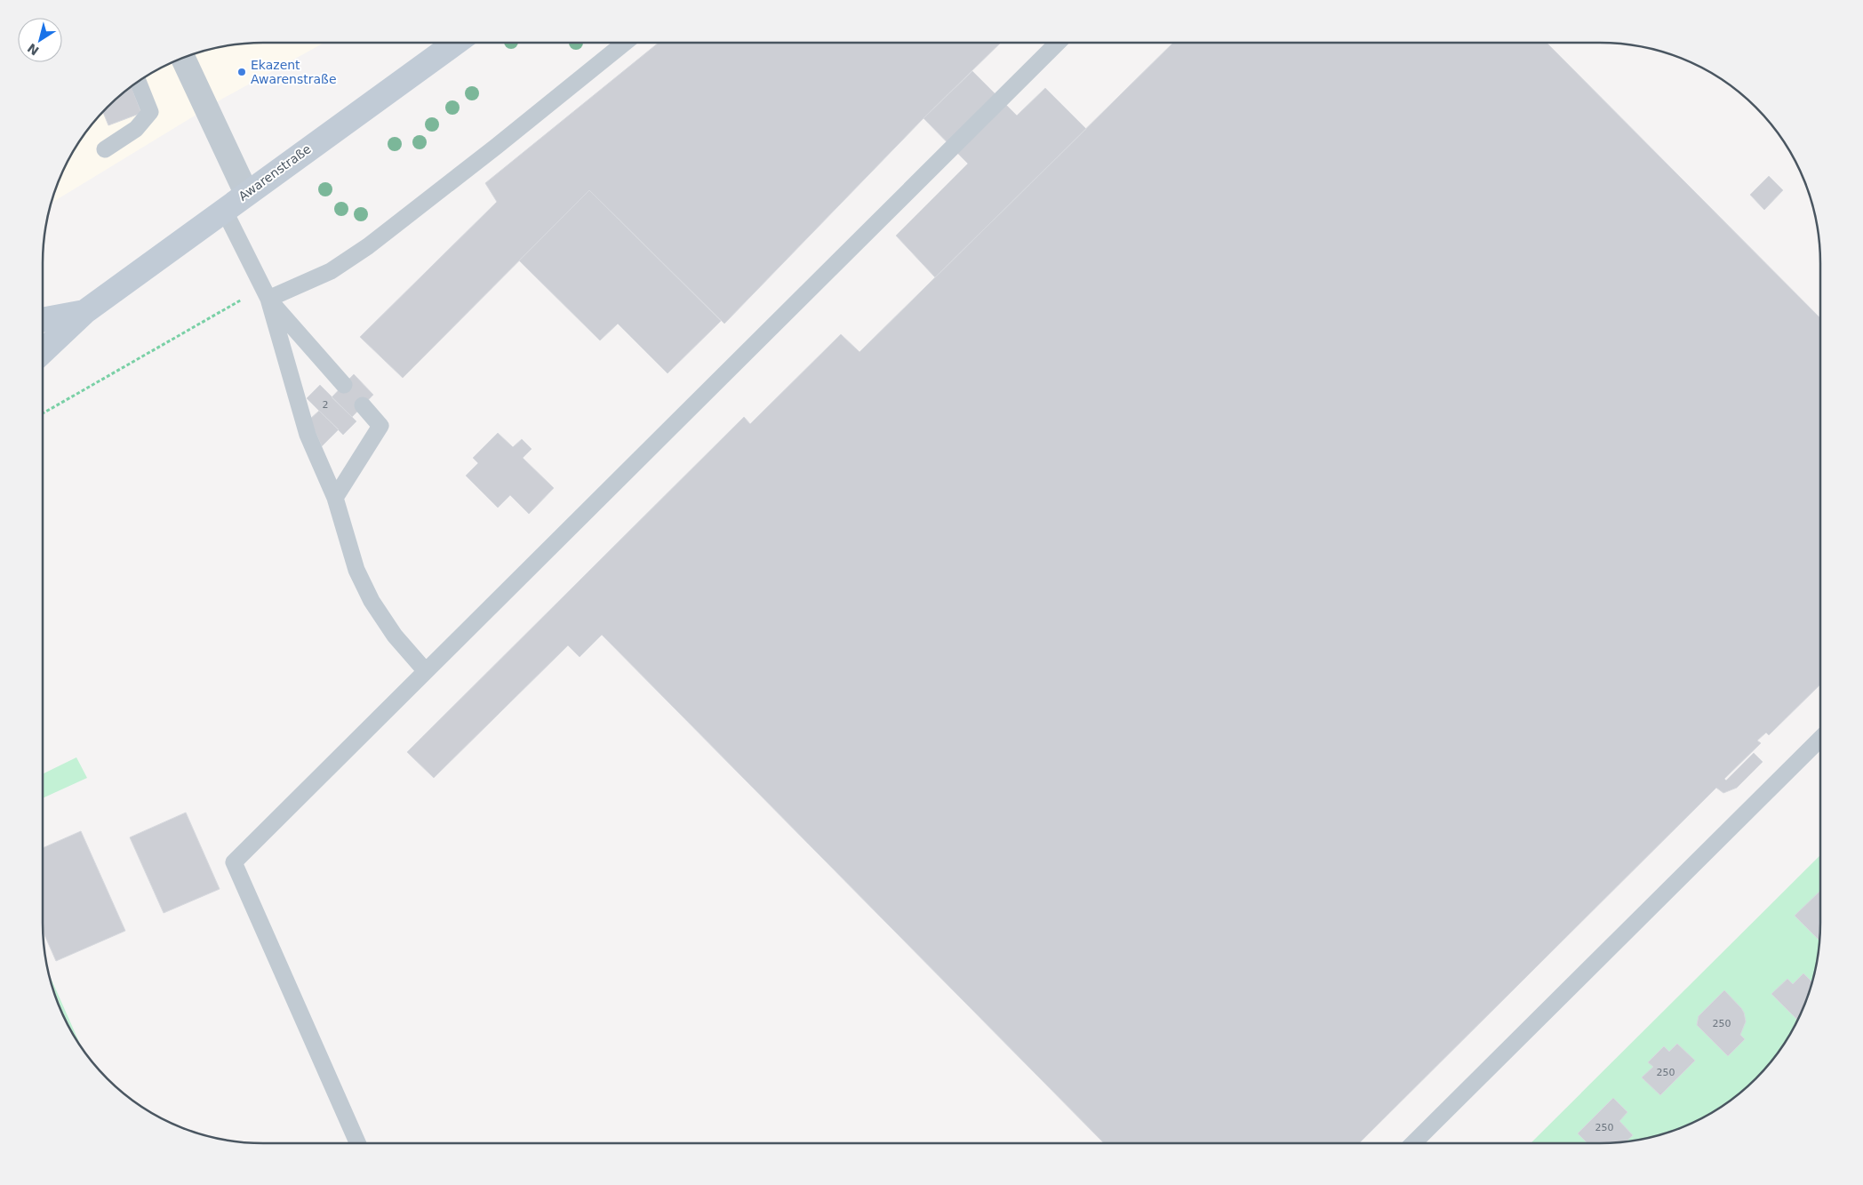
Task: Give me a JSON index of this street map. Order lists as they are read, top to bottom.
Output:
{
  "streets": {
    "street": ["Awarenstraße"]
  },
  "places": ["Ekazent Awarenstraße"],
  "house_numbers": [
    "2",
    "250",
    "250",
    "250"
  ],
  "north": "bottom left"
}
